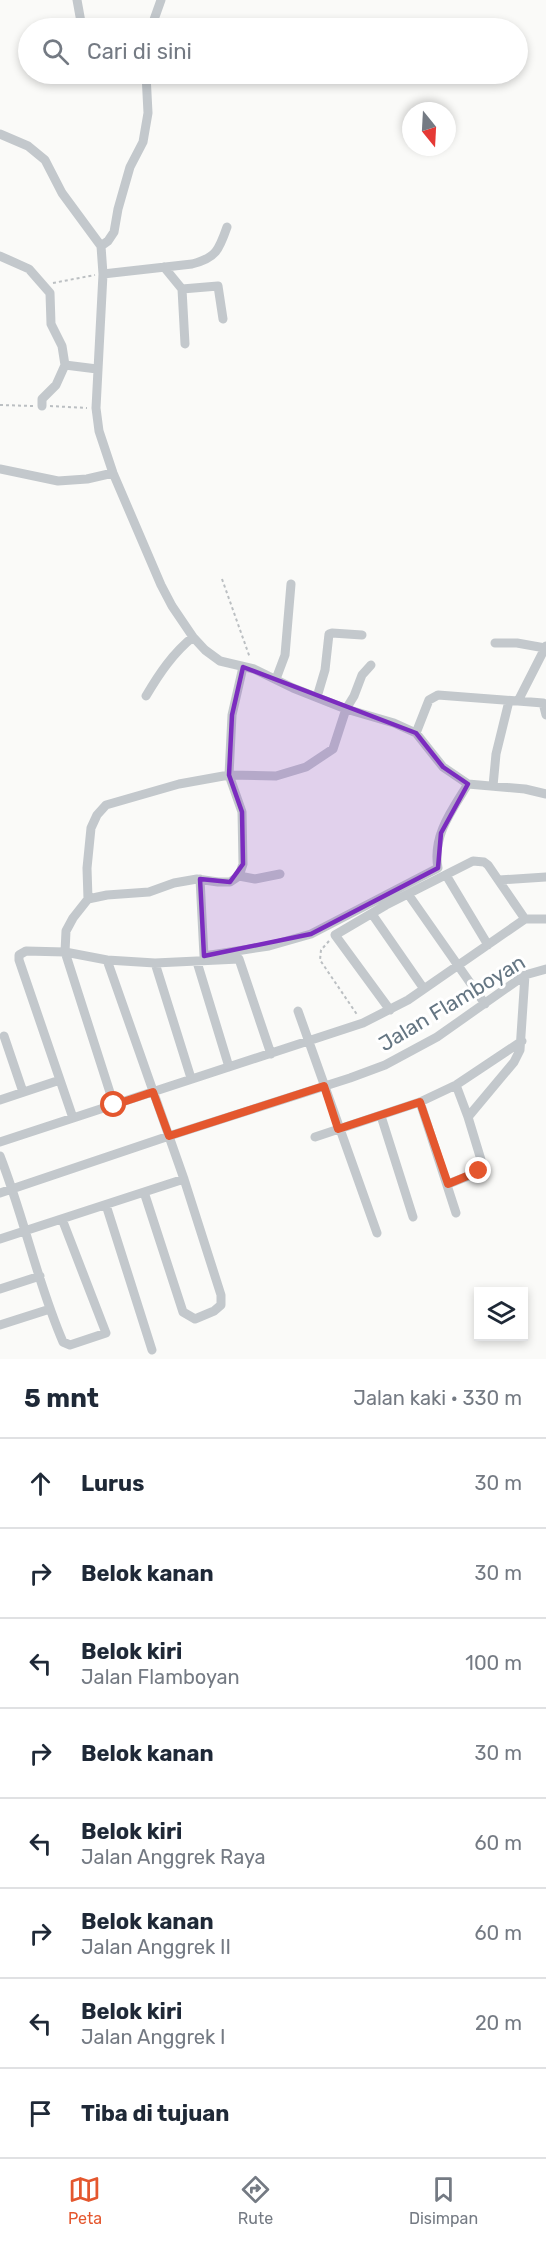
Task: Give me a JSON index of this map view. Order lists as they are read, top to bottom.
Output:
{
  "streets": {
    "street": ["Jalan Flamboyan"]
  },
  "north": "bottom",
  "page": {
    "search": "Cari di sini",
    "heading": ["5 mnt", "Jalan kaki · 330 m"],
    "list": [
      ["Lurus", "30 m"],
      ["Belok kanan", "30 m"],
      ["Belok kiri", "Jalan Flamboyan", "100 m"],
      ["Belok kanan", "30 m"],
      ["Belok kiri", "Jalan Anggrek Raya", "60 m"],
      ["Belok kanan", "Jalan Anggrek II", "60 m"],
      ["Belok kiri", "Jalan Anggrek I", "20 m"],
      "Tiba di tujuan"
    ],
    "nav": ["Peta", "Rute", "Disimpan"]
  }
}
